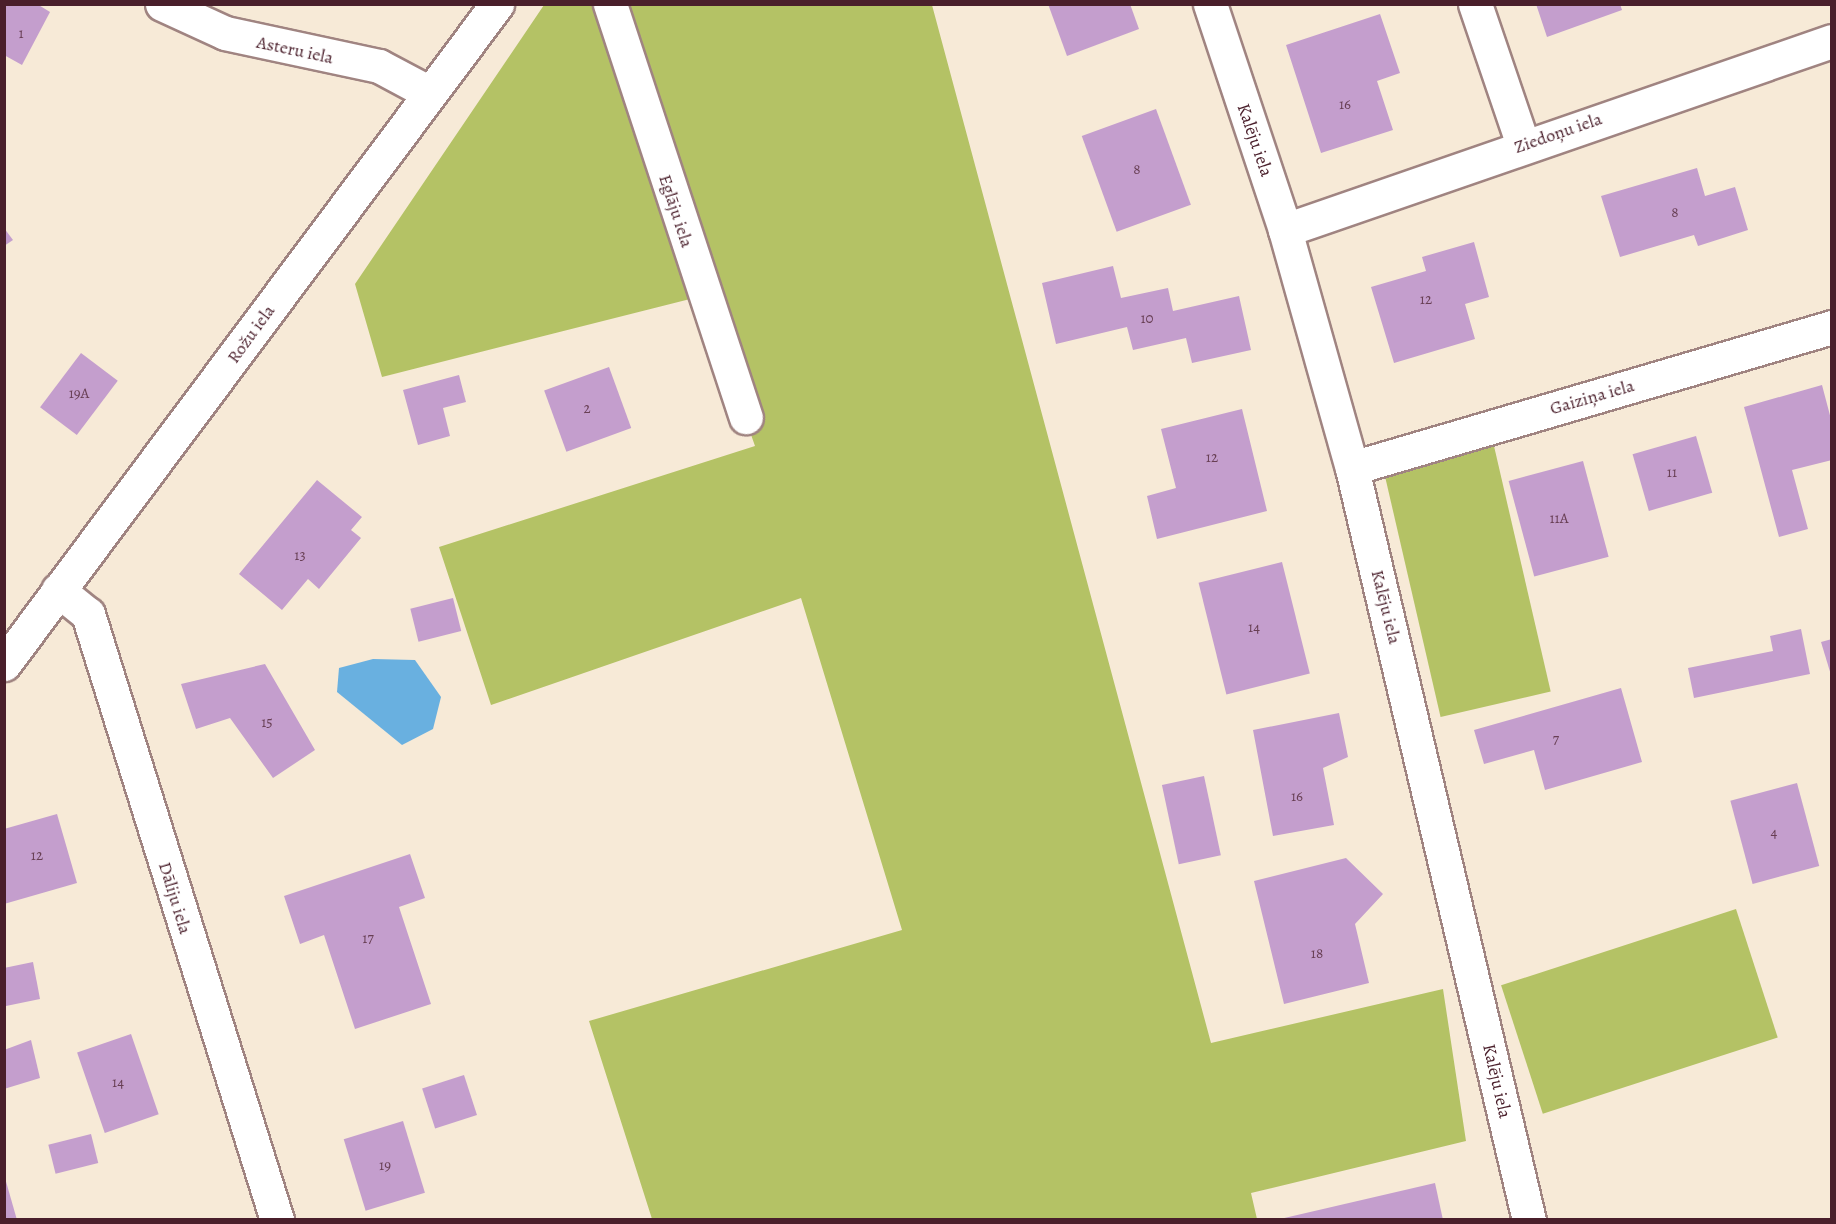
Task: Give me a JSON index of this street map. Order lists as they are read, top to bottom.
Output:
{
  "streets": {
    "street": [
      "Asteru iela",
      "Ziedoņu iela",
      "Kalēju iela",
      "Eglāju iela",
      "Rožu iela",
      "Gaiziņa iela",
      "Dāliju iela"
    ]
  },
  "crossings": [
    ["Asteru iela", "Rožu iela"],
    ["Ziedoņu iela", "Kalēju iela"],
    ["Kalēju iela", "Gaiziņa iela"],
    ["Rožu iela", "Dāliju iela"]
  ],
  "house_numbers": [
    "1",
    "16",
    "8",
    "8",
    "12",
    "10",
    "19A",
    "2",
    "12",
    "11",
    "11A",
    "13",
    "14",
    "15",
    "7",
    "16",
    "4",
    "12",
    "17",
    "18",
    "14",
    "19"
  ]
}
